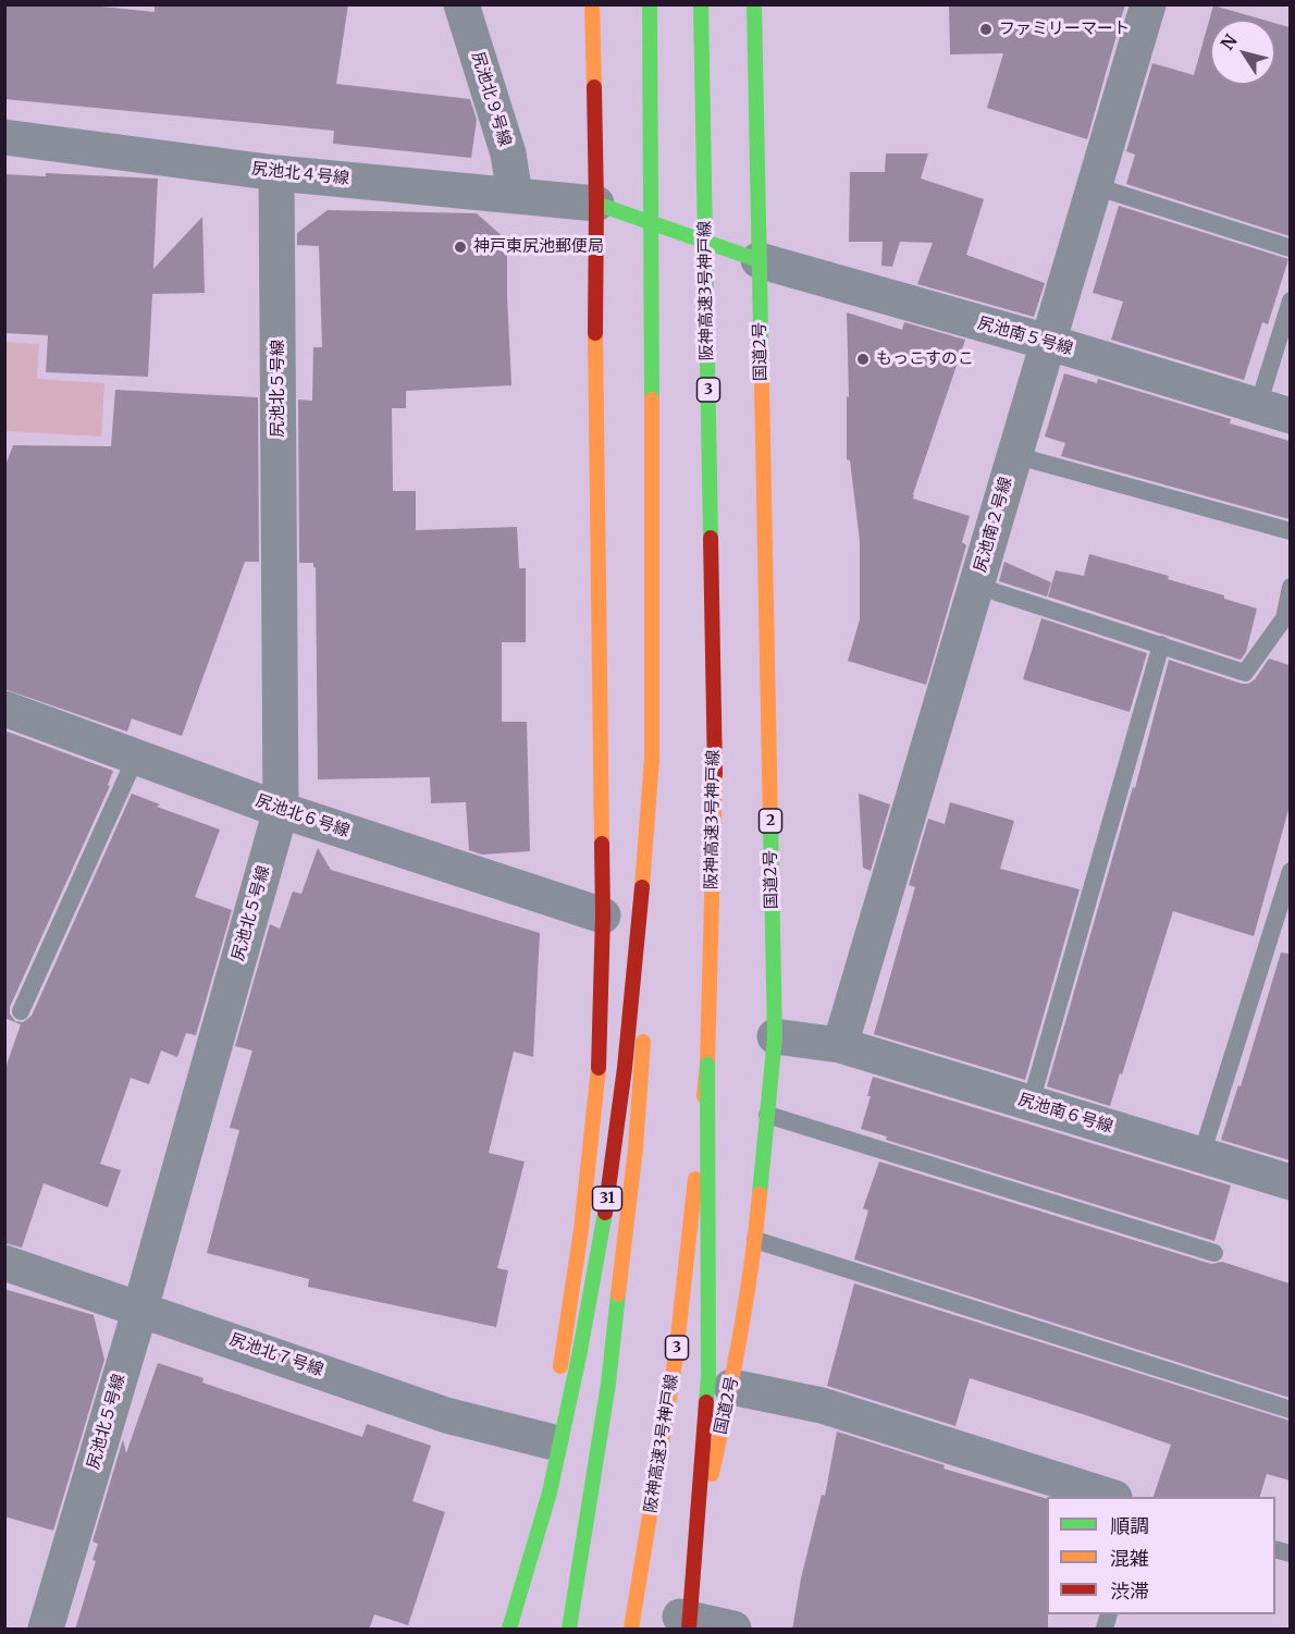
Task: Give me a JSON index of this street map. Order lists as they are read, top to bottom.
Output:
{
  "streets": {
    "main road": [
      "阪神高速3号神戸線",
      "国道2号",
      "3",
      "2",
      "31"
    ],
    "street": [
      "尻池北９号線",
      "尻池北４号線",
      "尻池南５号線",
      "尻池北５号線",
      "尻池南２号線",
      "尻池北６号線",
      "尻池南６号線",
      "尻池北７号線"
    ]
  },
  "crossings": [
    ["尻池北９号線", "尻池北４号線"],
    ["尻池北４号線", "尻池北５号線"],
    ["尻池南５号線", "国道2号"],
    ["尻池南５号線", "尻池南２号線"],
    ["国道2号", "尻池南６号線"],
    ["尻池北５号線", "尻池北６号線"],
    ["尻池北５号線", "尻池北７号線"],
    ["尻池南２号線", "尻池南６号線"]
  ],
  "places": ["ファミリーマート", "神戸東尻池郵便局", "もっこすのこ"],
  "legend": ["順調", "混雑", "渋滞"],
  "north": "top left"
}
